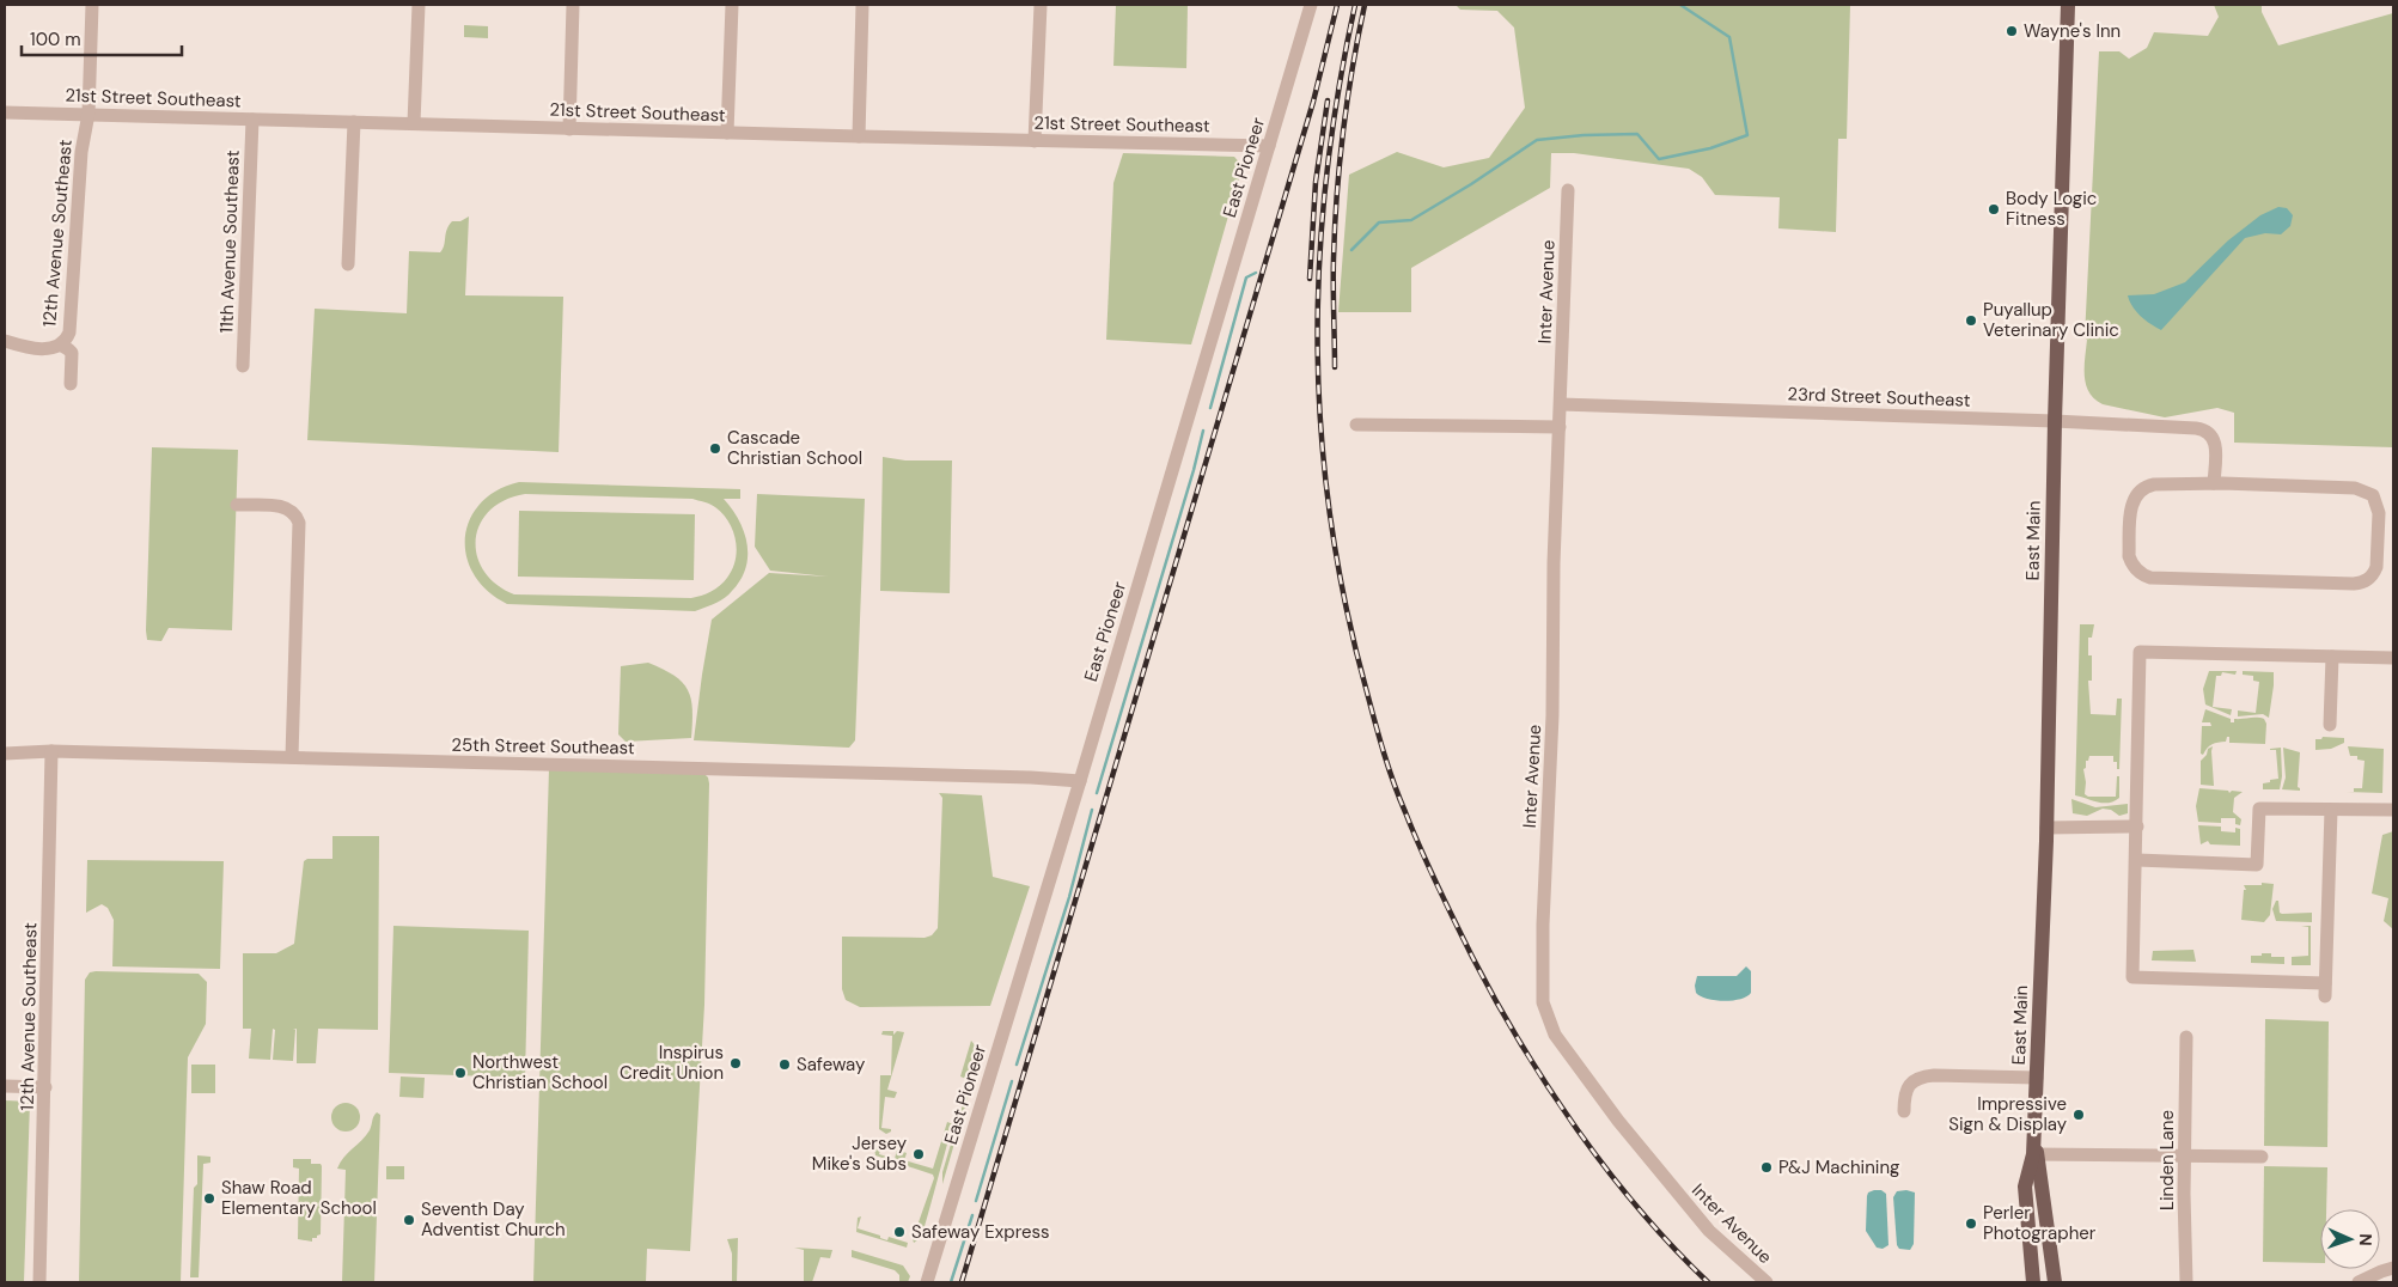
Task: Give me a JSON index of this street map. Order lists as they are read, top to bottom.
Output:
{
  "streets": {
    "main road": ["East Main"],
    "street": [
      "21st Street Southeast",
      "East Pioneer",
      "12th Avenue Southeast",
      "11th Avenue Southeast",
      "Inter Avenue",
      "23rd Street Southeast",
      "25th Street Southeast",
      "Linden Lane"
    ]
  },
  "crossings": [
    ["21st Street Southeast", "East Pioneer"],
    ["21st Street Southeast", "12th Avenue Southeast"],
    ["21st Street Southeast", "11th Avenue Southeast"],
    ["East Pioneer", "25th Street Southeast"],
    ["12th Avenue Southeast", "25th Street Southeast"],
    ["Inter Avenue", "23rd Street Southeast"],
    ["23rd Street Southeast", "East Main"]
  ],
  "places": [
    "Wayne's Inn",
    "Body Logic Fitness",
    "Puyallup Veterinary Clinic",
    "Cascade Christian School",
    "Inspirus Credit Union",
    "Safeway",
    "Northwest Christian School",
    "Impressive Sign & Display",
    "Jersey Mike's Subs",
    "P&J Machining",
    "Shaw Road Elementary School",
    "Seventh Day Adventist Church",
    "Perler Photographer",
    "Safeway Express"
  ],
  "scale_bar": "100 m",
  "north": "right"
}
